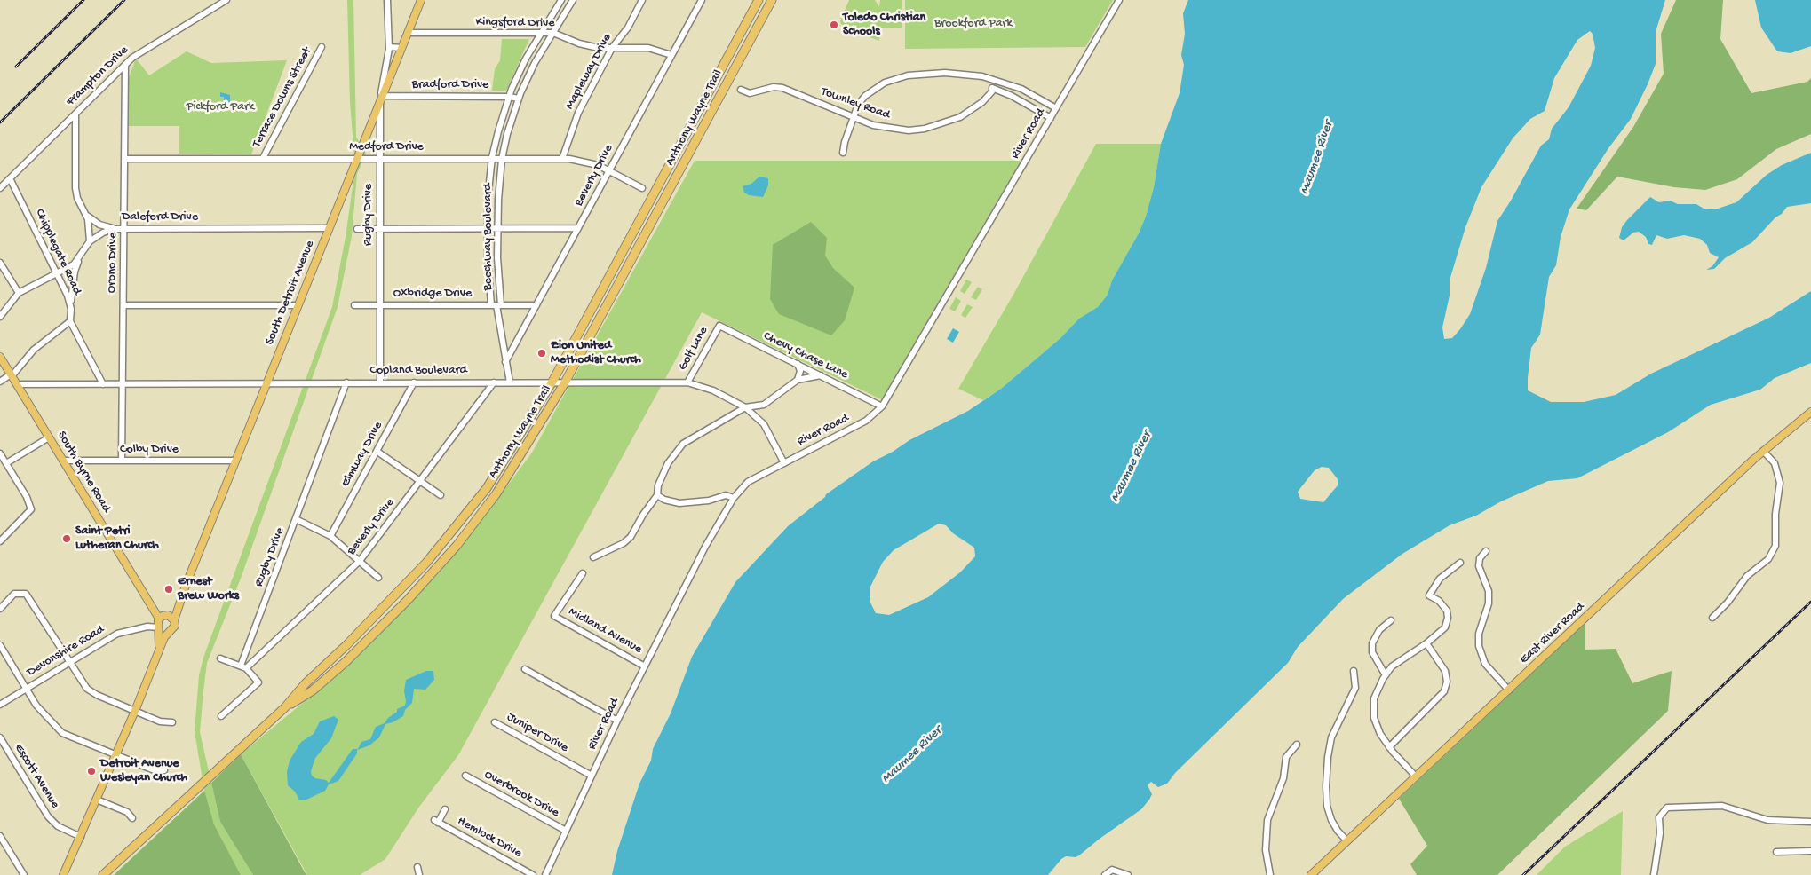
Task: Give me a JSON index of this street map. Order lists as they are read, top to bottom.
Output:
{
  "streets": {
    "highway": ["Anthony Wayne Trail"],
    "main road": ["South Detroit Avenue", "South Byrne Road", "East River Road"],
    "street": [
      "Kingsford Drive",
      "Mapleway Drive",
      "Frampton Drive",
      "Bradford Drive",
      "Terrace Downs Street",
      "Townley Road",
      "River Road",
      "Medford Drive",
      "Beverly Drive",
      "Rugby Drive",
      "Daleford Drive",
      "Beechway Boulevard",
      "Chipplegate Road",
      "Orono Drive",
      "Oxbridge Drive",
      "Golf Lane",
      "Chevy Chase Lane",
      "Copland Boulevard",
      "Colby Drive",
      "Elmway Drive",
      "Midland Avenue",
      "Devonshire Road",
      "Juniper Drive",
      "Escott Avenue",
      "Overbrook Drive",
      "Hemlock Drive"
    ]
  },
  "crossings": [
    ["Kingsford Drive", "Mapleway Drive"],
    ["Kingsford Drive", "Beverly Drive"],
    ["Kingsford Drive", "Beechway Boulevard"],
    ["Kingsford Drive", "South Detroit Avenue"],
    ["Mapleway Drive", "Medford Drive"],
    ["Frampton Drive", "Chipplegate Road"],
    ["Frampton Drive", "Orono Drive"],
    ["Bradford Drive", "Rugby Drive"],
    ["Bradford Drive", "Beechway Boulevard"],
    ["Bradford Drive", "South Detroit Avenue"],
    ["Terrace Downs Street", "Medford Drive"],
    ["Anthony Wayne Trail", "Copland Boulevard"],
    ["River Road", "Chevy Chase Lane"],
    ["River Road", "Copland Boulevard"],
    ["River Road", "Midland Avenue"],
    ["River Road", "Juniper Drive"],
    ["River Road", "Overbrook Drive"],
    ["Medford Drive", "Beverly Drive"],
    ["Medford Drive", "Rugby Drive"],
    ["Medford Drive", "Beechway Boulevard"],
    ["Medford Drive", "Orono Drive"],
    ["Medford Drive", "South Detroit Avenue"],
    ["Beverly Drive", "Rugby Drive"],
    ["Beverly Drive", "Beechway Boulevard"],
    ["Beverly Drive", "Oxbridge Drive"],
    ["Beverly Drive", "Copland Boulevard"],
    ["Rugby Drive", "South Detroit Avenue"],
    ["Rugby Drive", "Oxbridge Drive"],
    ["Rugby Drive", "Copland Boulevard"],
    ["Daleford Drive", "Orono Drive"],
    ["Daleford Drive", "South Detroit Avenue"],
    ["Beechway Boulevard", "Oxbridge Drive"],
    ["Beechway Boulevard", "Copland Boulevard"],
    ["Orono Drive", "Copland Boulevard"],
    ["Orono Drive", "Colby Drive"],
    ["South Detroit Avenue", "Copland Boulevard"],
    ["South Detroit Avenue", "Colby Drive"],
    ["South Detroit Avenue", "South Byrne Road"],
    ["South Detroit Avenue", "Devonshire Road"],
    ["South Detroit Avenue", "Escott Avenue"],
    ["Golf Lane", "Chevy Chase Lane"],
    ["Golf Lane", "Copland Boulevard"],
    ["Copland Boulevard", "Elmway Drive"],
    ["Copland Boulevard", "South Byrne Road"],
    ["Colby Drive", "South Byrne Road"],
    ["South Byrne Road", "Devonshire Road"]
  ],
  "water": ["Maumee River"],
  "parks": ["Brookford Park", "Pickford Park"],
  "places": [
    "Toledo Christian Schools",
    "Zion United Methodist Church",
    "Saint Petri Lutheran Church",
    "Ernest Brew Works",
    "Detroit Avenue Wesleyan Church"
  ]
}
